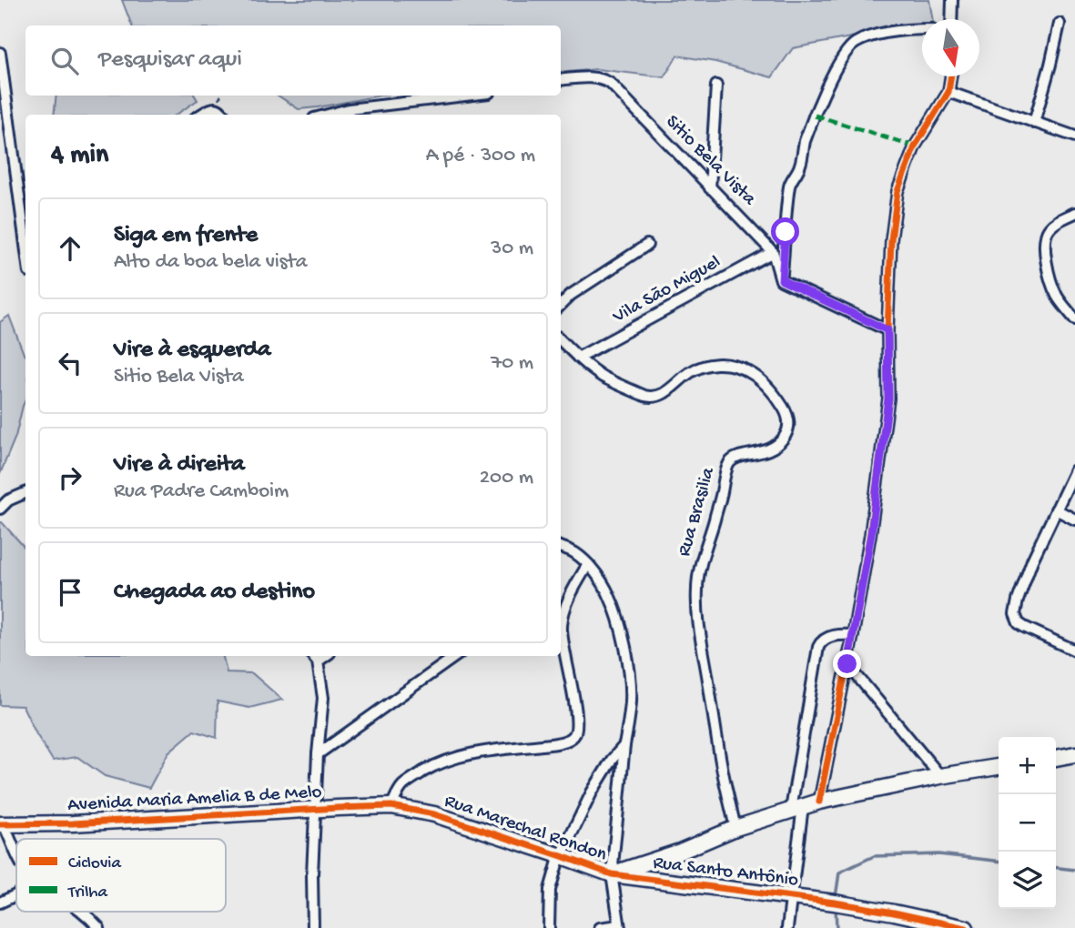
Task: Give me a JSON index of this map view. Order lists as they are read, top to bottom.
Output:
{
  "streets": {
    "street": [
      "Sitio Bela Vista",
      "Vila São Miguel",
      "Rua Brasilia",
      "Avenida Maria Amelia B de Melo",
      "Rua Marechal Rondon",
      "Rua Santo Antônio"
    ]
  },
  "crossings": [
    ["Sitio Bela Vista", "Vila São Miguel"],
    ["Vila São Miguel", "Rua Brasilia"],
    ["Avenida Maria Amelia B de Melo", "Rua Marechal Rondon"],
    ["Rua Marechal Rondon", "Rua Santo Antônio"]
  ],
  "legend": ["Ciclovia", "Trilha"],
  "north": "bottom",
  "page": {
    "search": "Pesquisar aqui",
    "heading": ["4 min", "A pé · 300 m"],
    "list": [
      ["Siga em frente", "Alto da boa bela vista", "30 m"],
      ["Vire à esquerda", "Sitio Bela Vista", "70 m"],
      ["Vire à direita", "Rua Padre Camboim", "200 m"],
      "Chegada ao destino"
    ],
    "map_buttons": ["+", "−"]
  }
}
